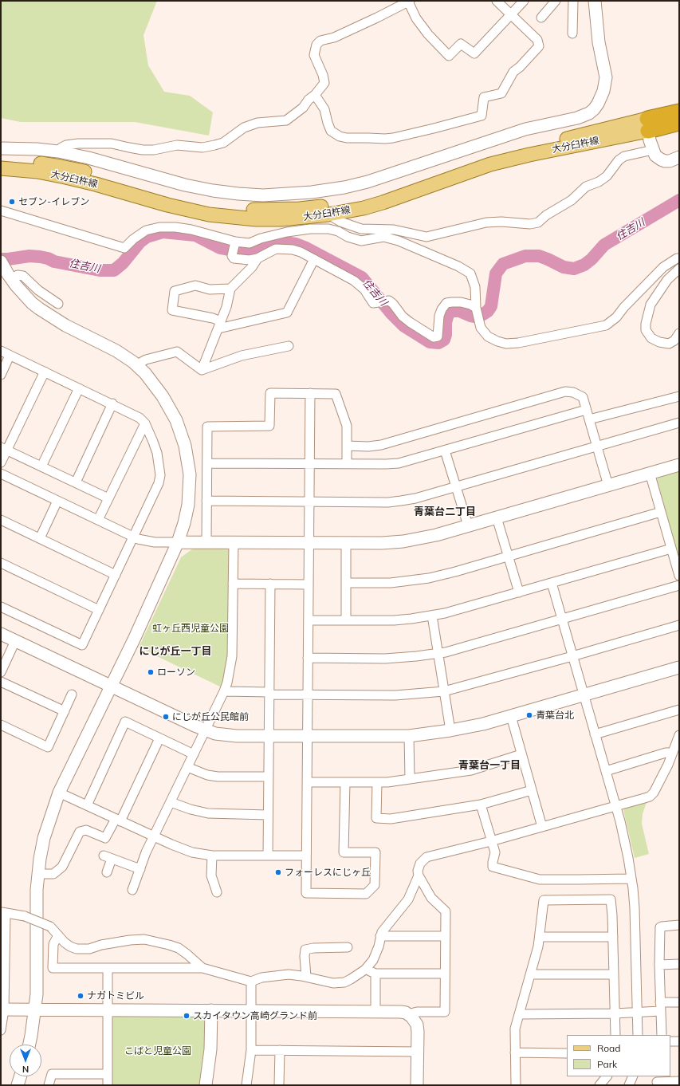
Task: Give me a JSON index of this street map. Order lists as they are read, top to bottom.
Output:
{
  "streets": {
    "main road": ["大分臼杵線"]
  },
  "districts": ["青葉台二丁目", "にじが丘一丁目", "青葉台一丁目"],
  "water": ["住吉川"],
  "parks": ["虹ヶ丘西児童公園", "こばと児童公園"],
  "places": [
    "セブン-イレブン",
    "ローソン",
    "青葉台北",
    "にじが丘公民館前",
    "フォーレスにじヶ丘",
    "ナガトミビル",
    "スカイタウン高崎グランド前"
  ],
  "legend": ["Road", "Park"],
  "north": "bottom"
}
